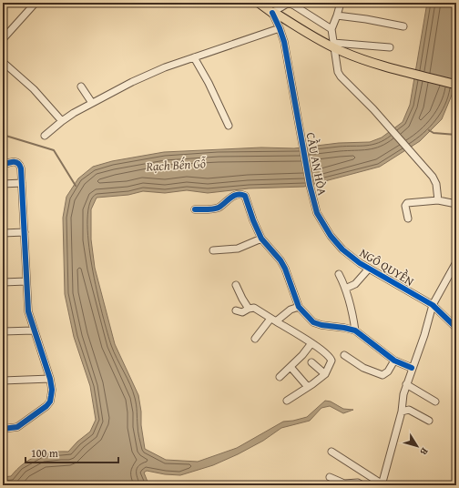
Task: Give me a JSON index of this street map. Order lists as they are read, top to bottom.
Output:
{
  "streets": {
    "street": ["CẦU AN HÒA", "NGÔ QUYỀN"]
  },
  "crossings": [
    ["CẦU AN HÒA", "NGÔ QUYỀN"]
  ],
  "water": ["Rạch Bến Gỗ"],
  "scale_bar": "100 m",
  "north": "bottom right"
}
